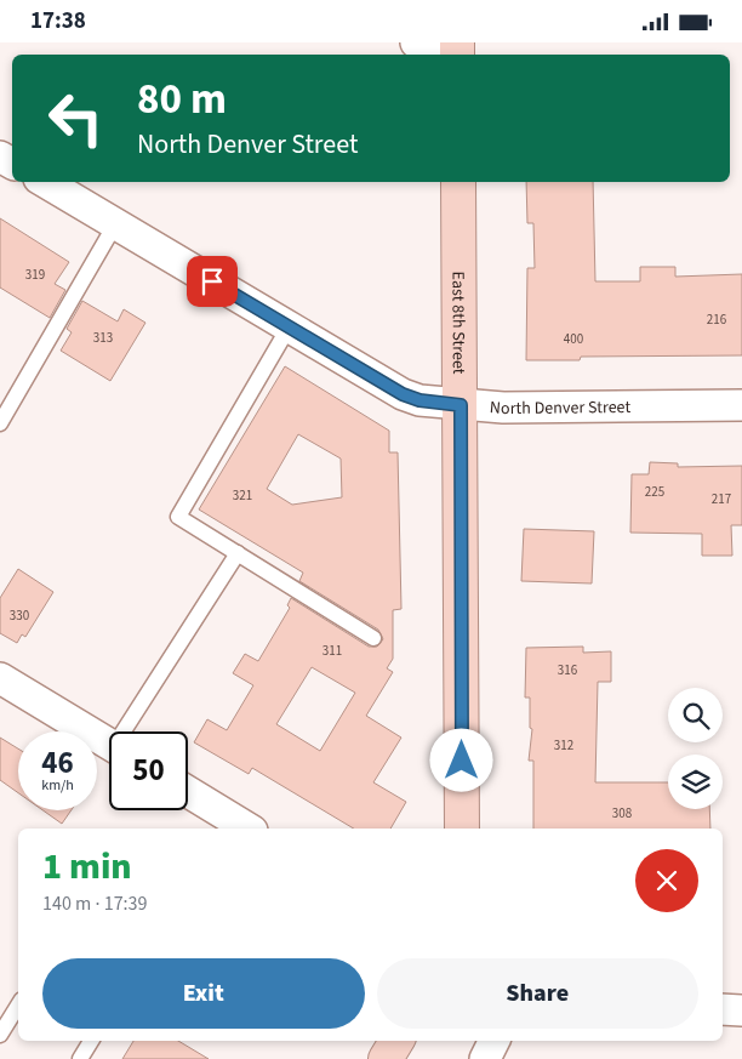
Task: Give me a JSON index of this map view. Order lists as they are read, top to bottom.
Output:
{
  "streets": {
    "main road": ["East 8th Street"],
    "street": ["North Denver Street"]
  },
  "crossings": [
    ["East 8th Street", "North Denver Street"]
  ],
  "house_numbers": [
    "319",
    "216",
    "313",
    "400",
    "225",
    "321",
    "217",
    "330",
    "311",
    "316",
    "312",
    "308"
  ],
  "page": {
    "status": "17:38",
    "turn": ["80 m", "North Denver Street"],
    "speed": "46 km/h",
    "limit": "50",
    "heading": ["1 min", "140 m · 17:39"],
    "buttons": ["Exit", "Share"]
  }
}
